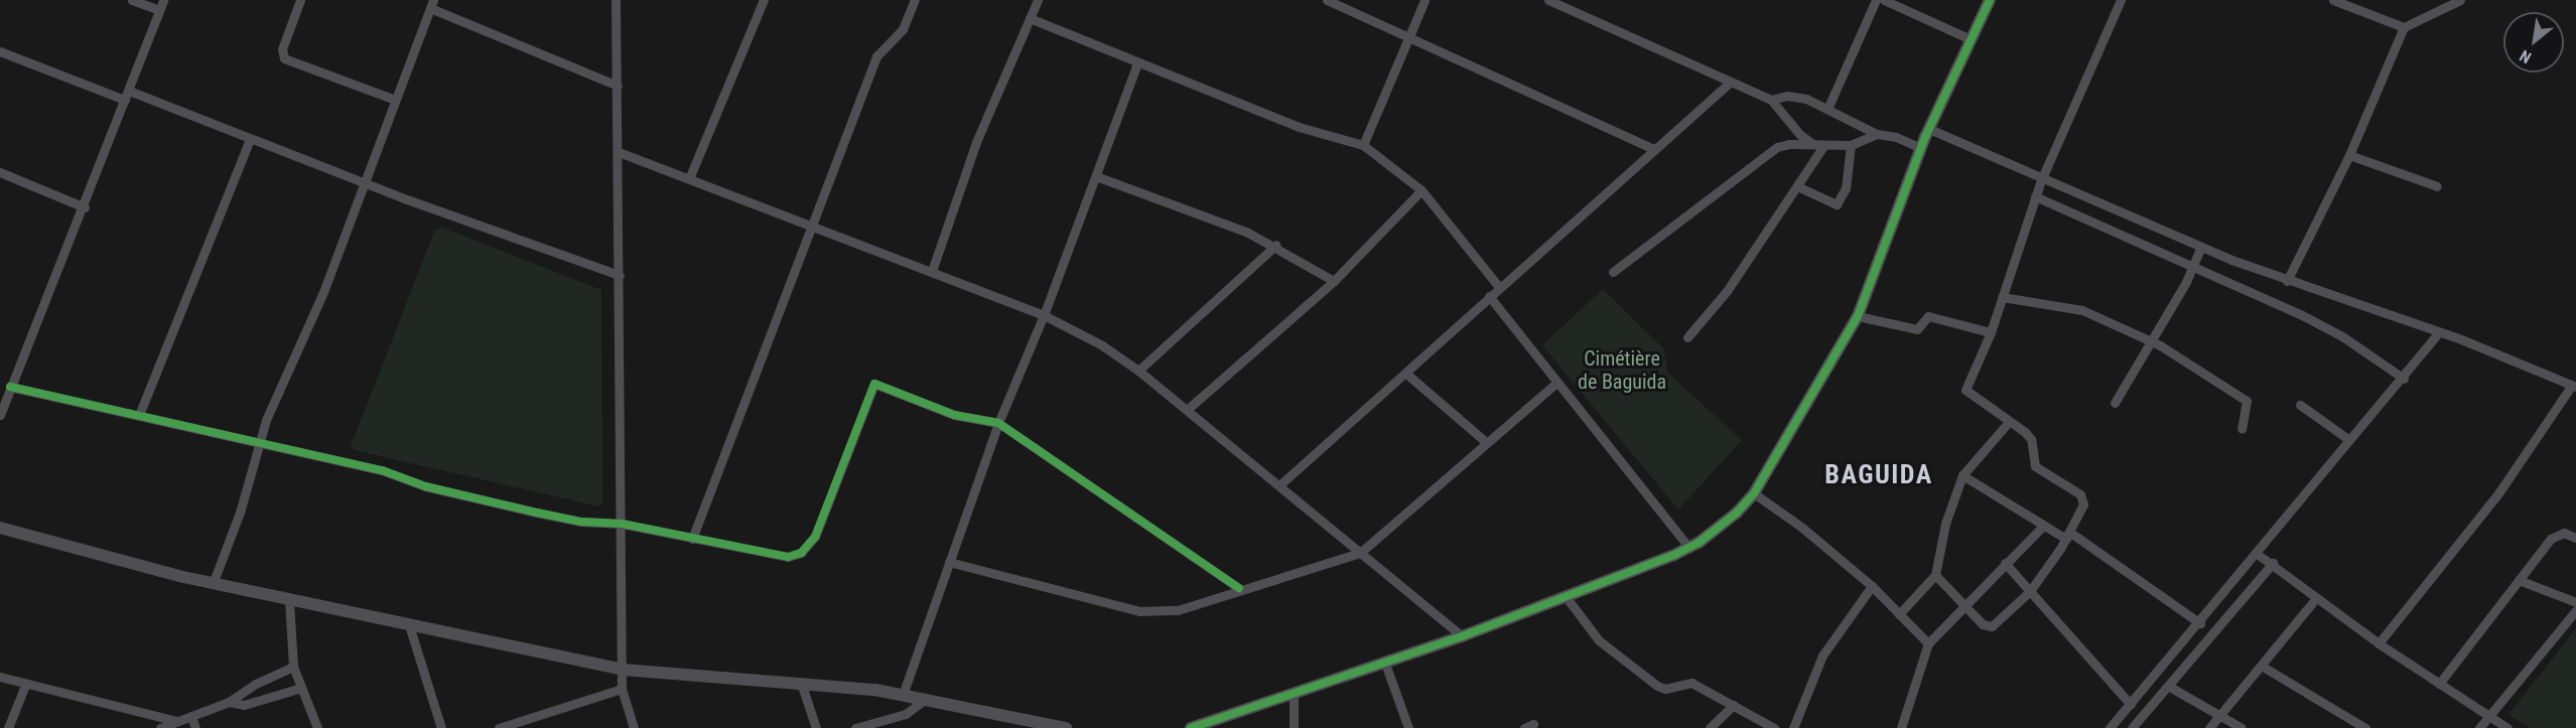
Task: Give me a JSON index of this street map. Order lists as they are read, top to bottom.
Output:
{
  "districts": ["BAGUIDA"],
  "parks": ["Cimétière de Baguida"],
  "north": "bottom left"
}
